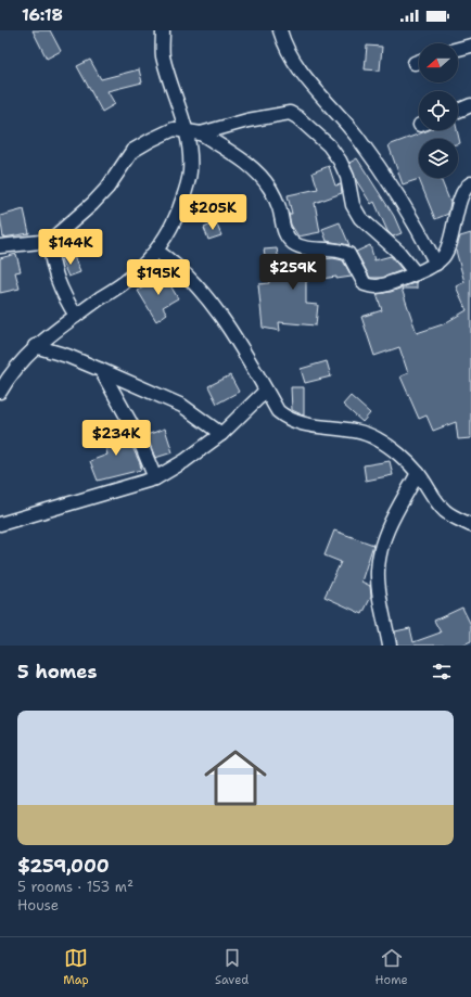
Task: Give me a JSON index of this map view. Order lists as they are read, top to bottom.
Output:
{
  "north": "left",
  "page": {
    "status": "16:18",
    "price": [
      "$205K",
      "$144K",
      "$259K",
      "$195K",
      "$234K"
    ],
    "heading": "5 homes",
    "list": [
      {
        "name": "$259,000",
        "note": "5 rooms · 153 m² · House"
      }
    ],
    "tabs": ["Map", "Saved", "Home"]
  }
}
